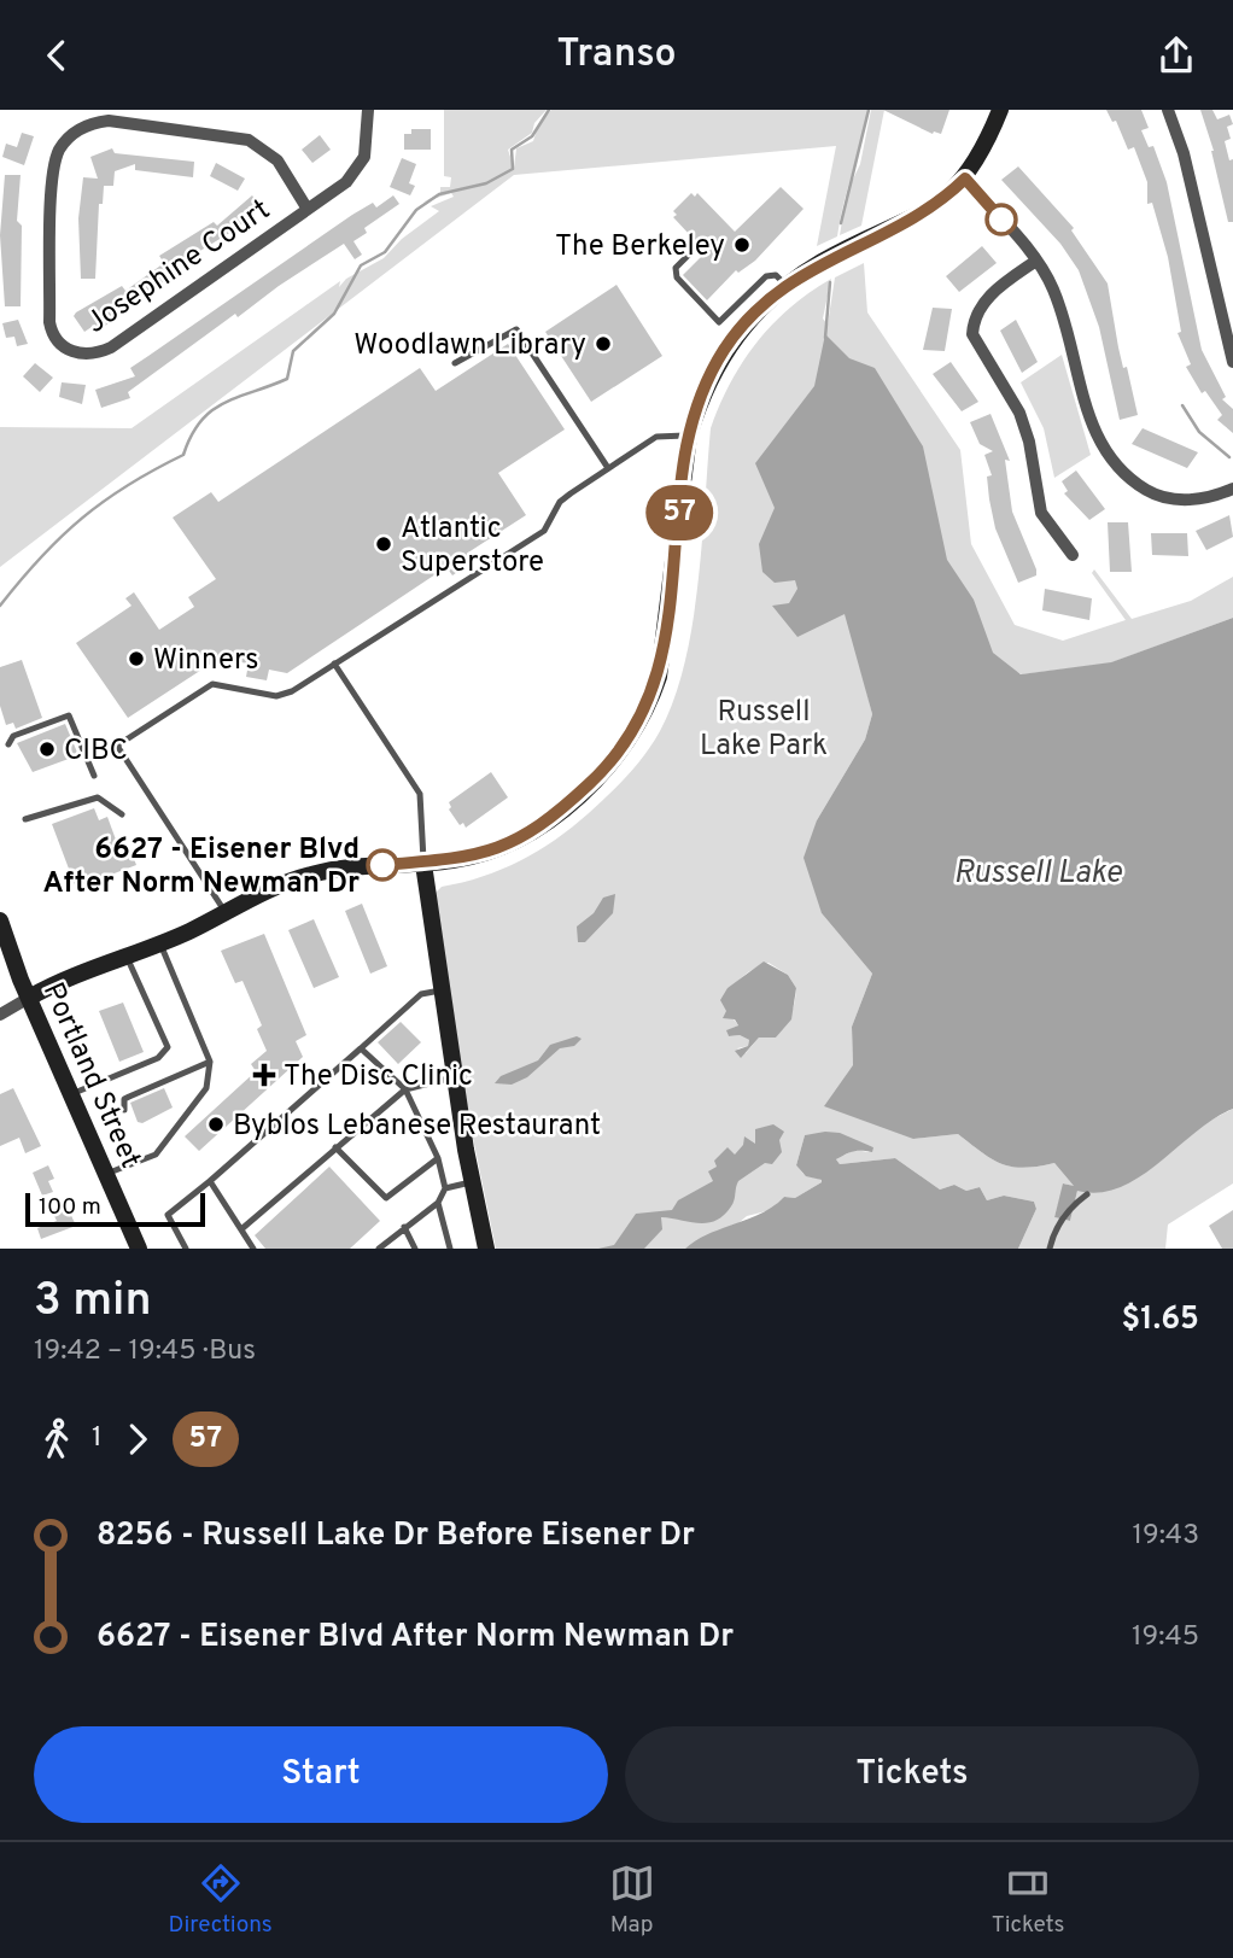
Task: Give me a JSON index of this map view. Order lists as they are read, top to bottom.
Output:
{
  "streets": {
    "street": ["Josephine Court", "Portland Street"]
  },
  "water": ["Russell Lake"],
  "parks": ["Russell Lake Park"],
  "places": {
    "other": [
      "The Berkeley",
      "Woodlawn Library",
      "Atlantic Superstore",
      "Winners",
      "CIBC",
      "6627 - Eisener Blvd After Norm Newman Dr",
      "Byblos Lebanese Restaurant"
    ],
    "health": ["The Disc Clinic"]
  },
  "lines": ["bus line 57"],
  "scale_bar": "100 m",
  "page": {
    "header": "Transo",
    "on_map": "57",
    "scale": "100 m",
    "heading": ["3 min", "19:42 – 19:45 · Bus", "$1.65"],
    "legs": ["1", "57"],
    "list": [
      {
        "name": "8256 - Russell Lake Dr Before Eisener Dr",
        "value": "19:43"
      },
      {
        "name": "6627 - Eisener Blvd After Norm Newman Dr",
        "value": "19:45"
      }
    ],
    "buttons": ["Start", "Tickets"],
    "tabs": ["Directions", "Map", "Tickets"]
  }
}
